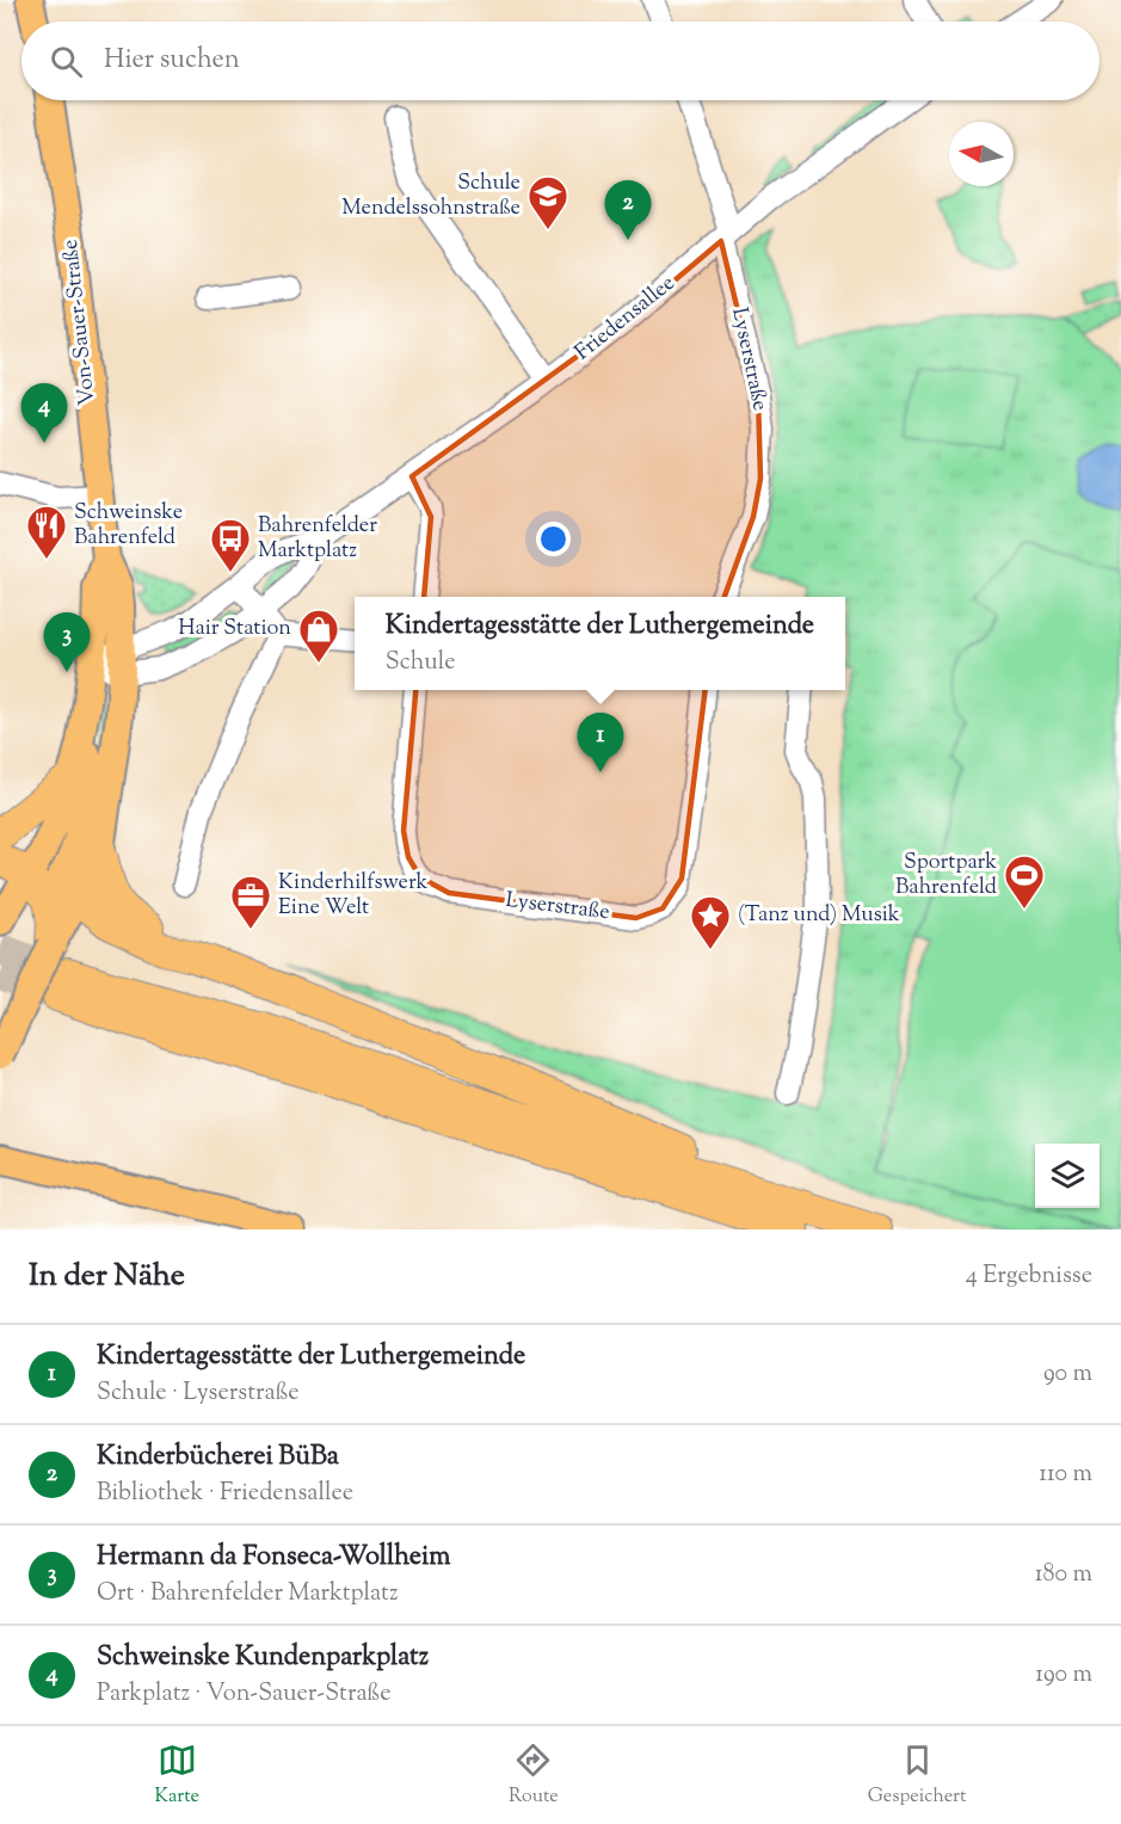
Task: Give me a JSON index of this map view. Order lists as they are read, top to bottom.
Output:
{
  "streets": {
    "main road": ["Von-Sauer-Straße"],
    "street": ["Friedensallee", "Lyserstraße"]
  },
  "crossings": [
    ["Friedensallee", "Von-Sauer-Straße"],
    ["Friedensallee", "Lyserstraße"]
  ],
  "places": {
    "school or university": ["Schule Mendelssohnstraße"],
    "restaurant": ["Schweinske Bahrenfeld"],
    "bus stop": ["Bahrenfelder Marktplatz"],
    "shop": ["Hair Station"],
    "sports": ["Sportpark Bahrenfeld"],
    "office": ["Kinderhilfswerk Eine Welt"],
    "place": ["(Tanz und) Musik"]
  },
  "north": "left",
  "page": {
    "search": "Hier suchen",
    "pins": [
      "2",
      "4",
      "3",
      "1"
    ],
    "popup": ["Kindertagesstätte der Luthergemeinde", "Schule"],
    "heading": ["In der Nähe", "4 Ergebnisse"],
    "list": [
      {
        "mark": "1",
        "name": "Kindertagesstätte der Luthergemeinde",
        "note": "Schule · Lyserstraße",
        "value": "90 m"
      },
      {
        "mark": "2",
        "name": "Kinderbücherei BüBa",
        "note": "Bibliothek · Friedensallee",
        "value": "110 m"
      },
      {
        "mark": "3",
        "name": "Hermann da Fonseca-Wollheim",
        "note": "Ort · Bahrenfelder Marktplatz",
        "value": "180 m"
      },
      {
        "mark": "4",
        "name": "Schweinske Kundenparkplatz",
        "note": "Parkplatz · Von-Sauer-Straße",
        "value": "190 m"
      }
    ],
    "nav": ["Karte", "Route", "Gespeichert"]
  }
}
